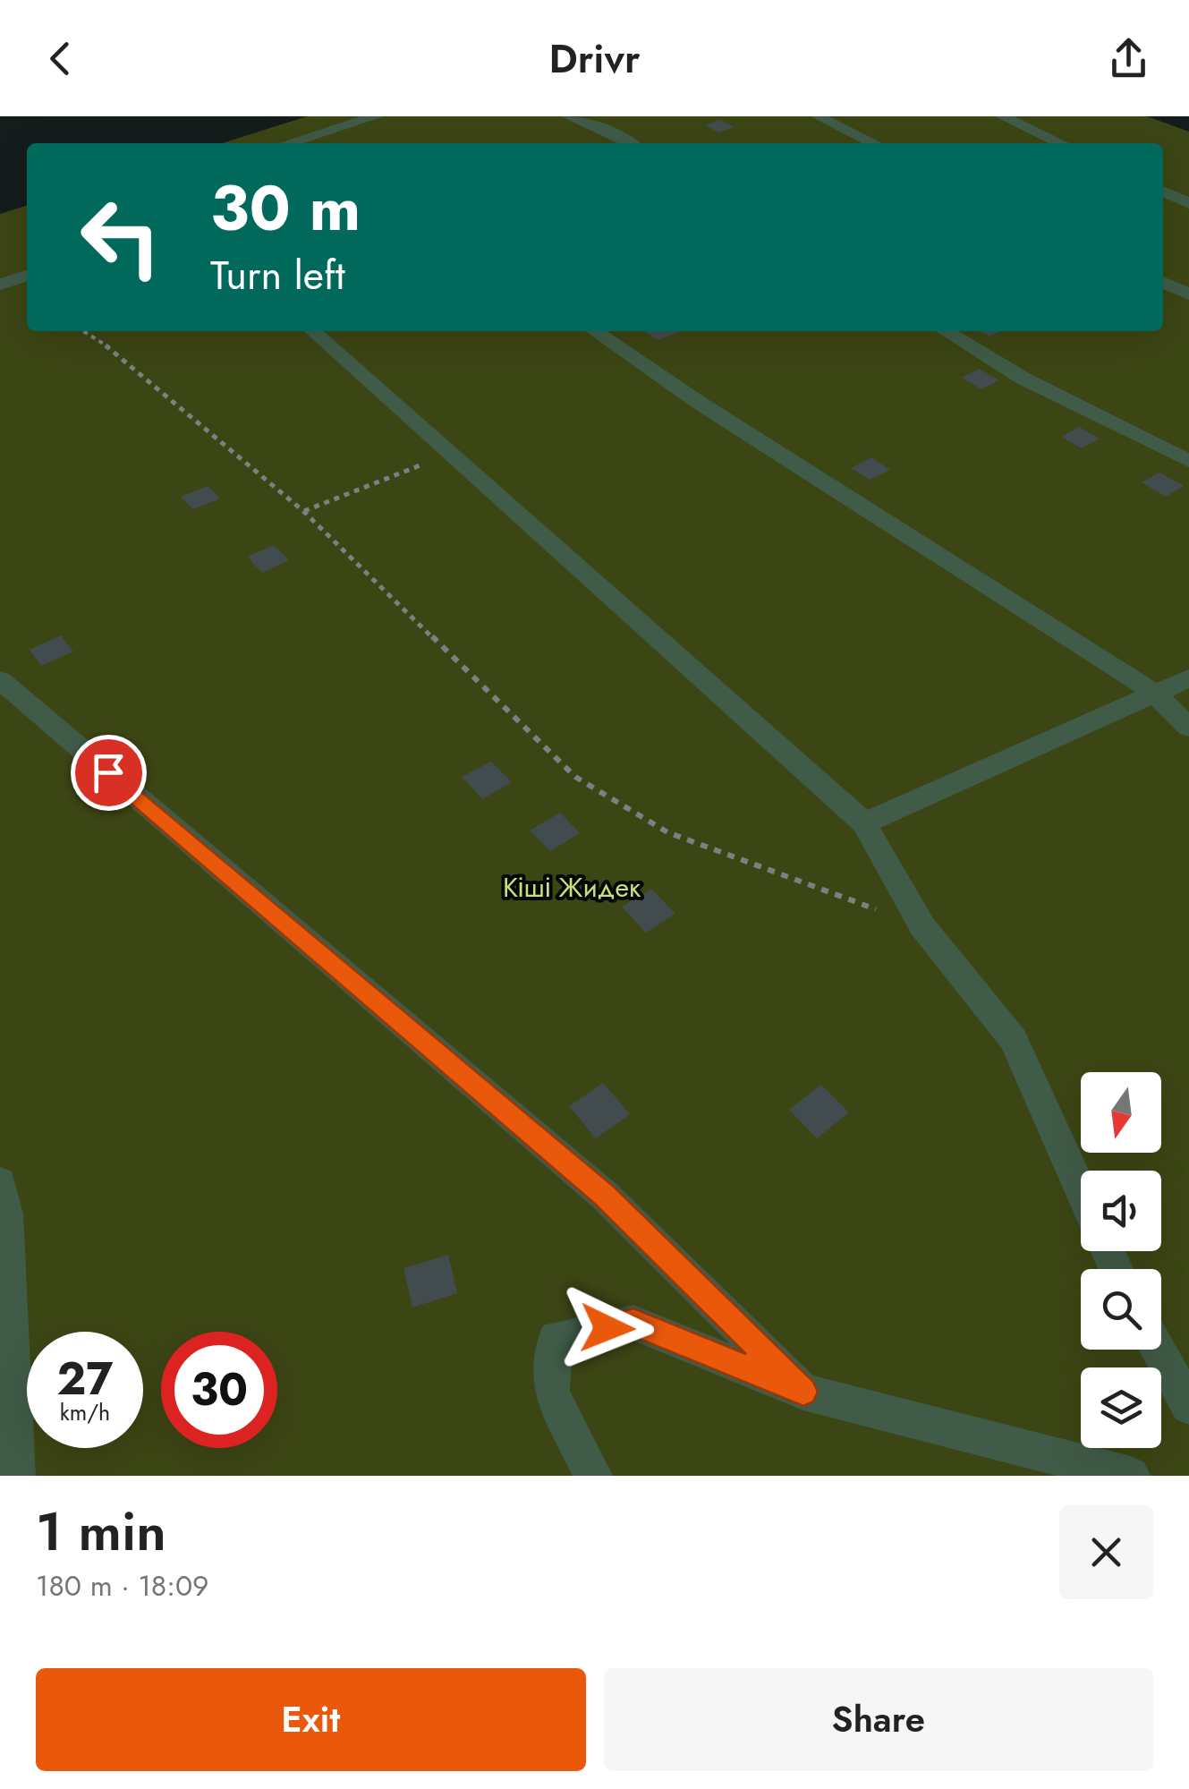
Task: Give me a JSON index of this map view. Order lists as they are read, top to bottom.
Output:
{
  "parks": ["Кіші Жидек"],
  "north": "bottom",
  "page": {
    "header": "Drivr",
    "turn": ["30 m", "Turn left"],
    "speed": "27 km/h",
    "limit": "30",
    "heading": ["1 min", "180 m · 18:09"],
    "buttons": ["Exit", "Share"]
  }
}
